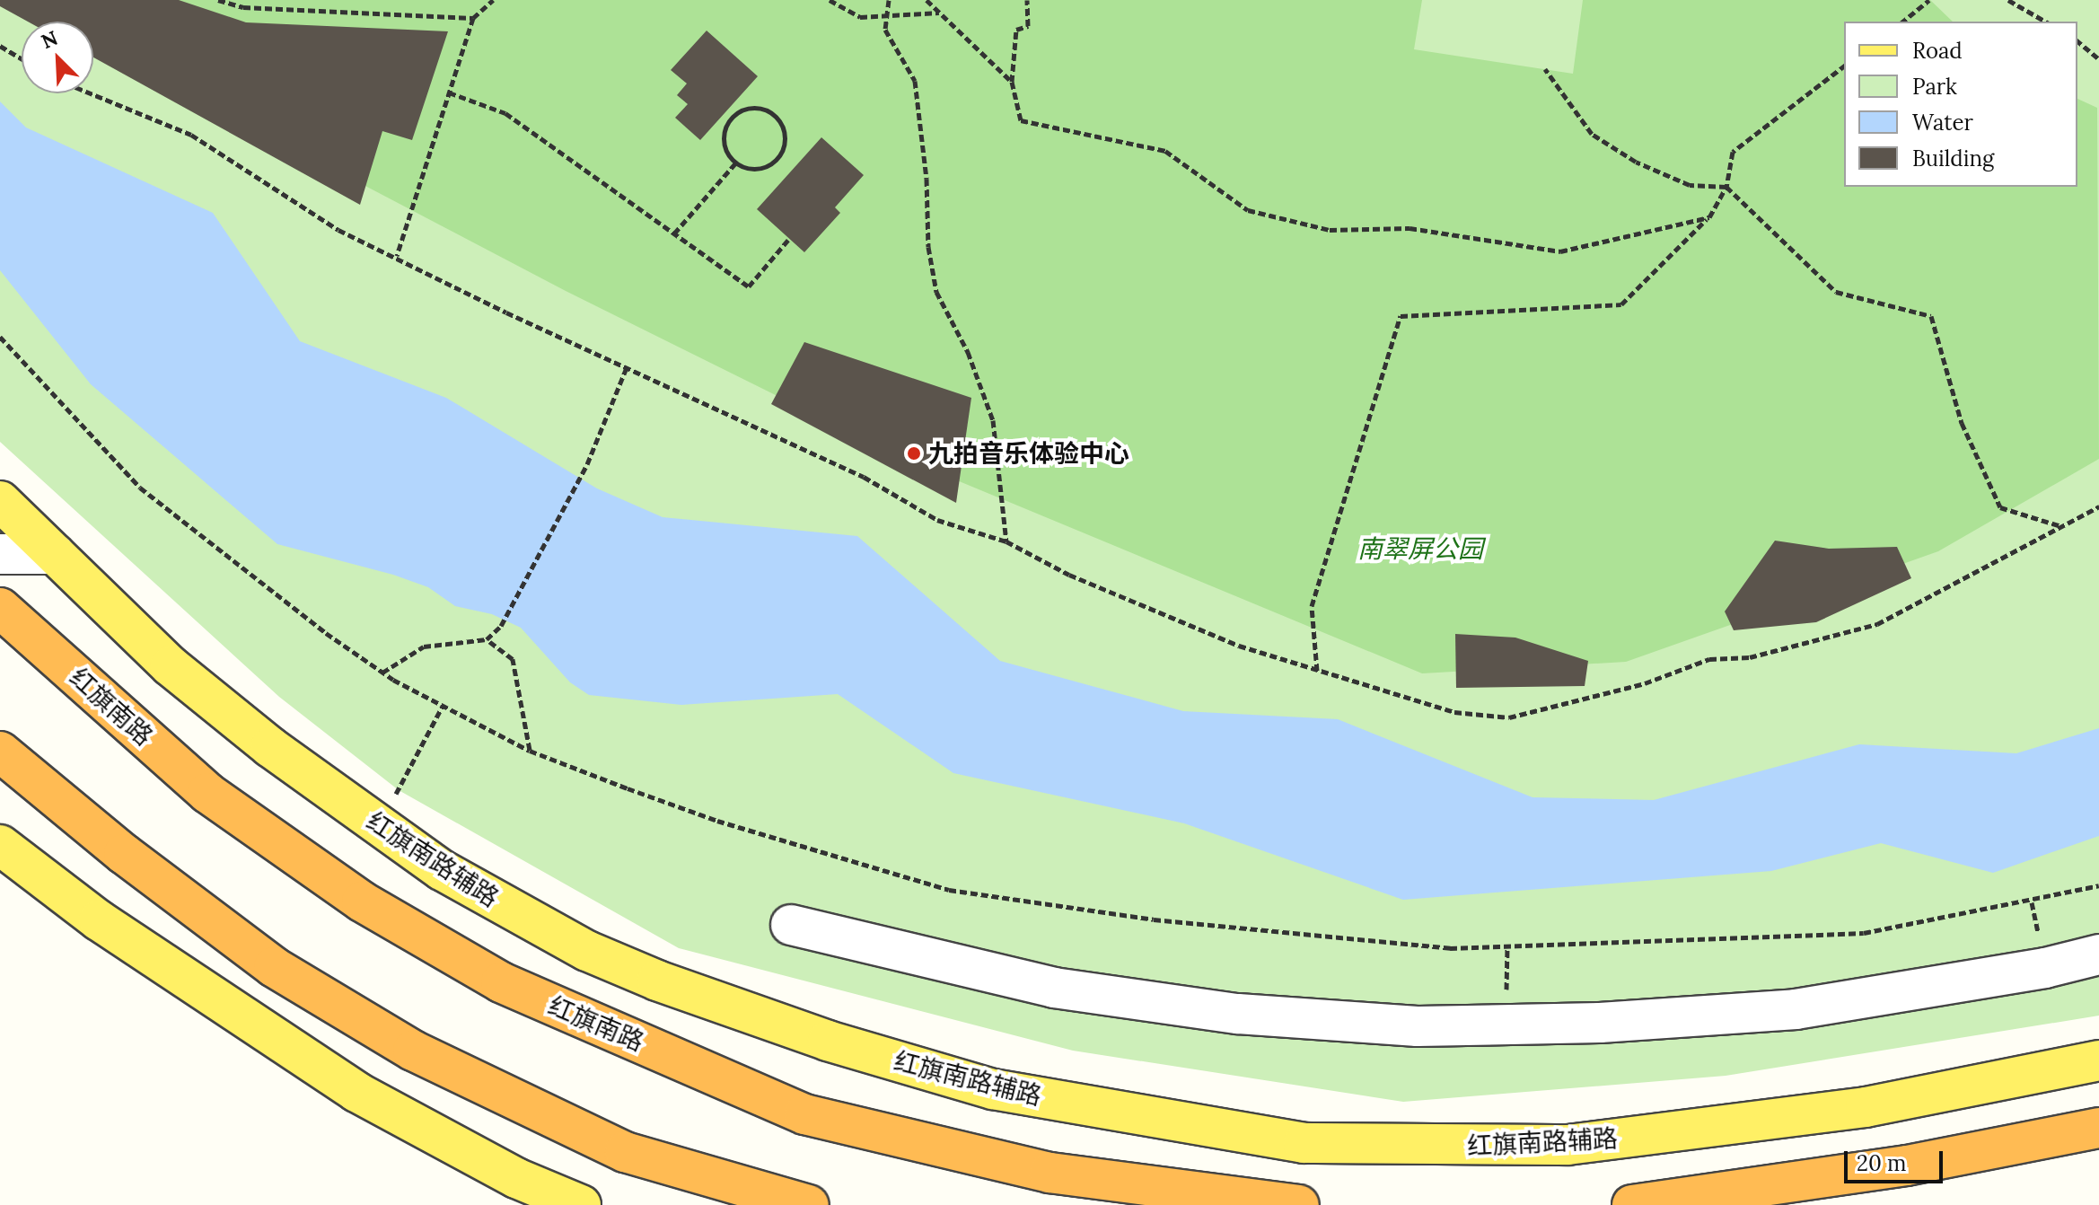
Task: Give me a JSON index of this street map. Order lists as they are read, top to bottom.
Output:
{
  "streets": {
    "highway": ["红旗南路"],
    "main road": ["红旗南路辅路"]
  },
  "parks": ["南翠屏公园"],
  "places": ["九拍音乐体验中心"],
  "legend": [
    "Road",
    "Park",
    "Water",
    "Building"
  ],
  "scale_bar": "20 m",
  "north": "top left"
}
